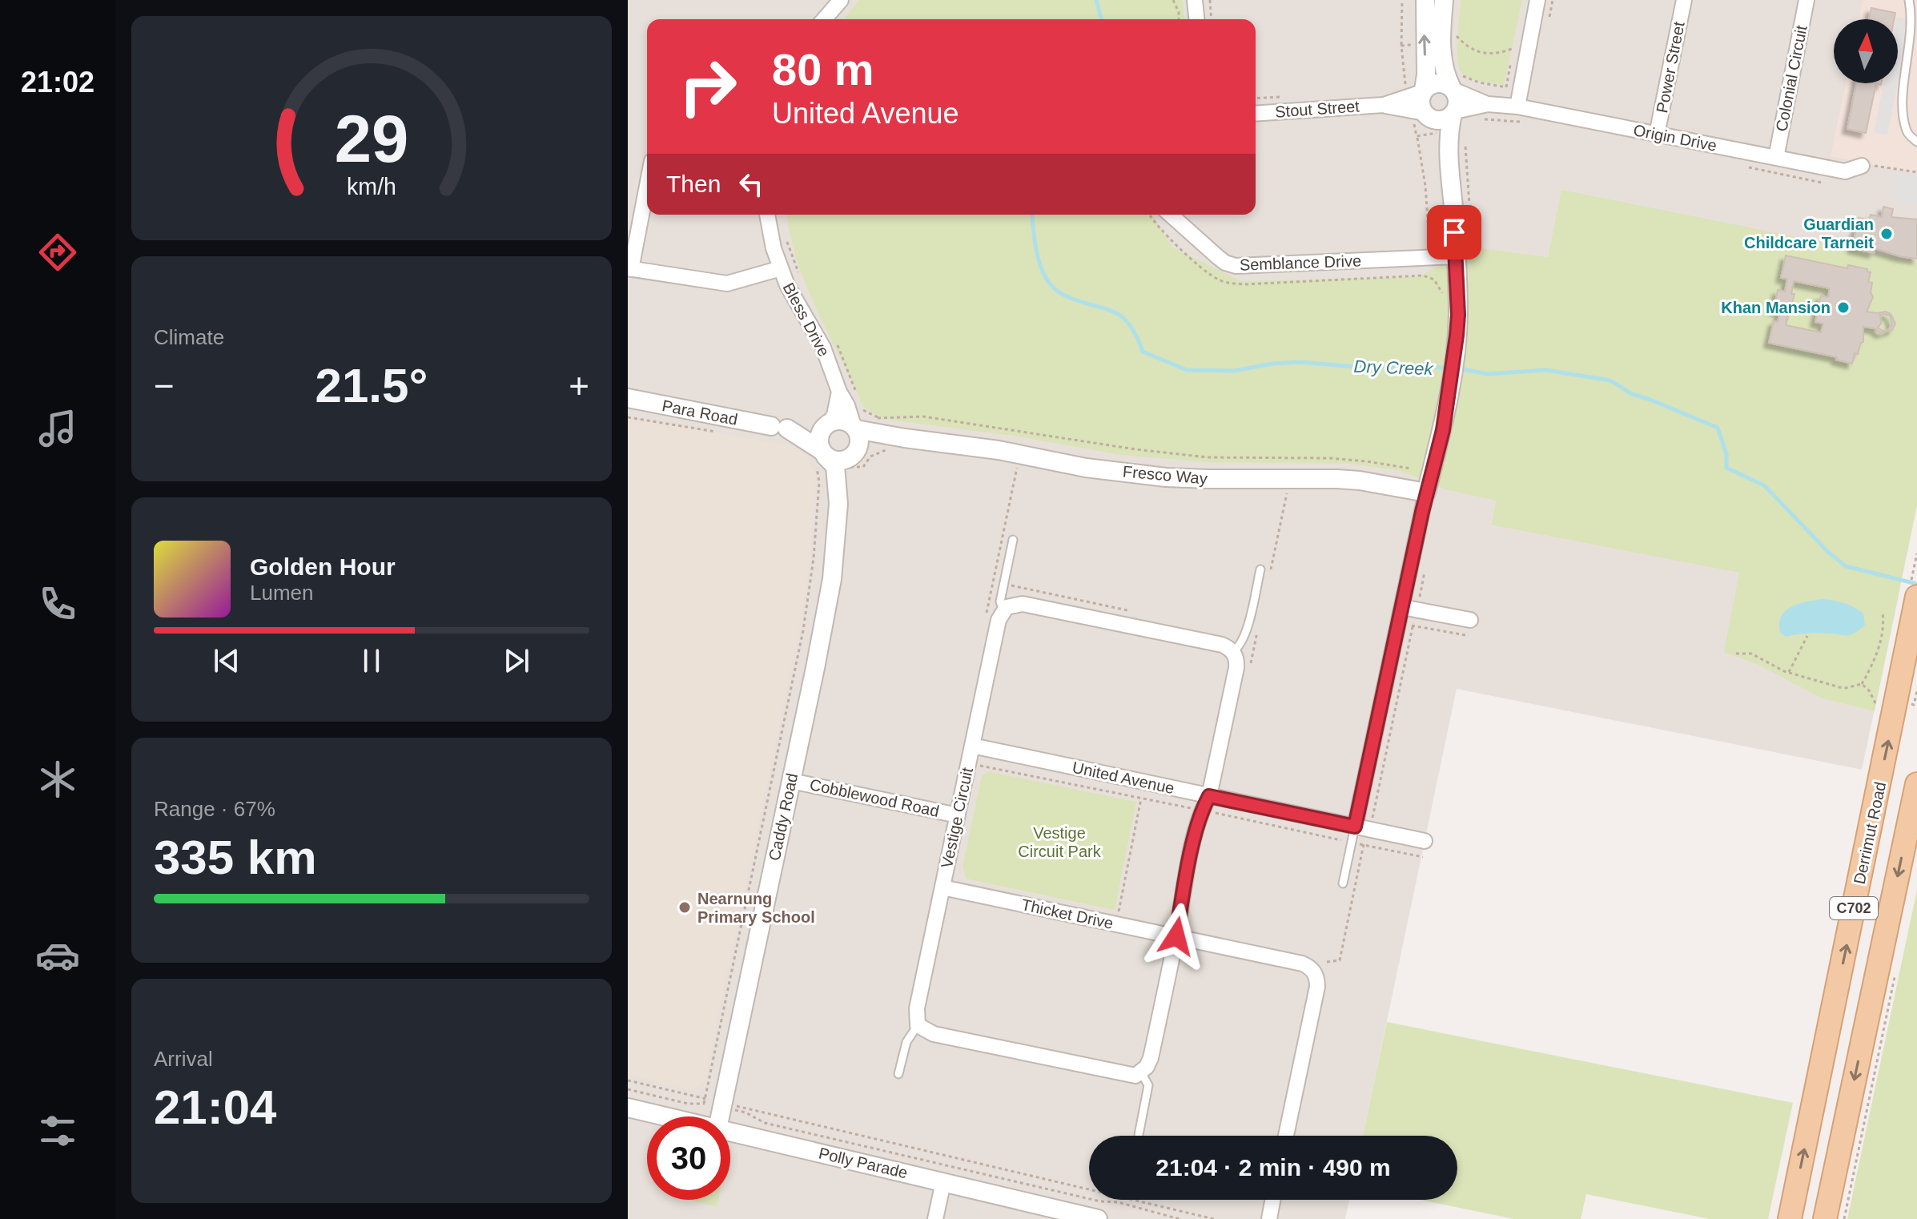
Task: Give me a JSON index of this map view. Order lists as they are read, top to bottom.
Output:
{
  "streets": {
    "main road": ["Derrimut Road", "C702"],
    "street": [
      "Power Street",
      "Colonial Circuit",
      "Stout Street",
      "Origin Drive",
      "Semblance Drive",
      "Bless Drive",
      "Para Road",
      "Fresco Way",
      "United Avenue",
      "Cobblewood Road",
      "Caddy Road",
      "Vestige Circuit",
      "Thicket Drive",
      "Polly Parade"
    ]
  },
  "crossings": [
    ["Power Street", "Origin Drive"],
    ["Colonial Circuit", "Origin Drive"],
    ["Stout Street", "Origin Drive"],
    ["Bless Drive", "Fresco Way"],
    ["Bless Drive", "Caddy Road"],
    ["Fresco Way", "Caddy Road"],
    ["United Avenue", "Vestige Circuit"],
    ["Cobblewood Road", "Caddy Road"],
    ["Cobblewood Road", "Vestige Circuit"],
    ["Vestige Circuit", "Thicket Drive"]
  ],
  "water": ["Dry Creek"],
  "parks": ["Vestige Circuit Park"],
  "places": ["Guardian Childcare Tarneit", "Khan Mansion", "Nearnung Primary School"],
  "north": "top",
  "page": {
    "tabs": "21:02",
    "turn": ["80 m", "United Avenue"],
    "then": "Then",
    "tile": [
      "Climate",
      ["Range · 67%", "335 km"],
      ["Arrival", "21:04"]
    ],
    "heat": ["−", "21.5°", "+"],
    "song": ["Golden Hour", "Lumen"],
    "limit": "30",
    "trip": "21:04 · 2 min · 490 m",
    "gauge": ["29", "km/h"]
  }
}
